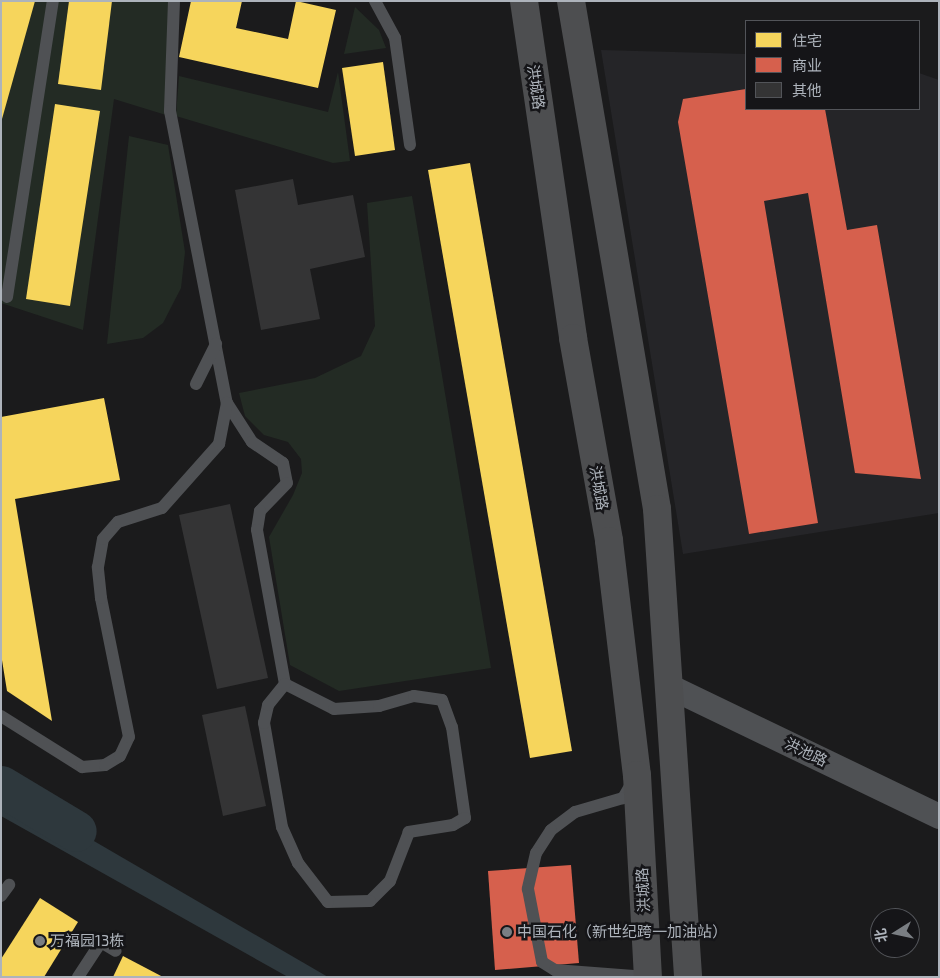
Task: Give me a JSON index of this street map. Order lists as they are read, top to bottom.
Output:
{
  "streets": {
    "highway": ["洪城路"],
    "street": ["洪池路"]
  },
  "places": ["中国石化（新世纪跨一加油站）", "万福园13栋"],
  "legend": ["住宅", "商业", "其他"],
  "north": "left"
}
